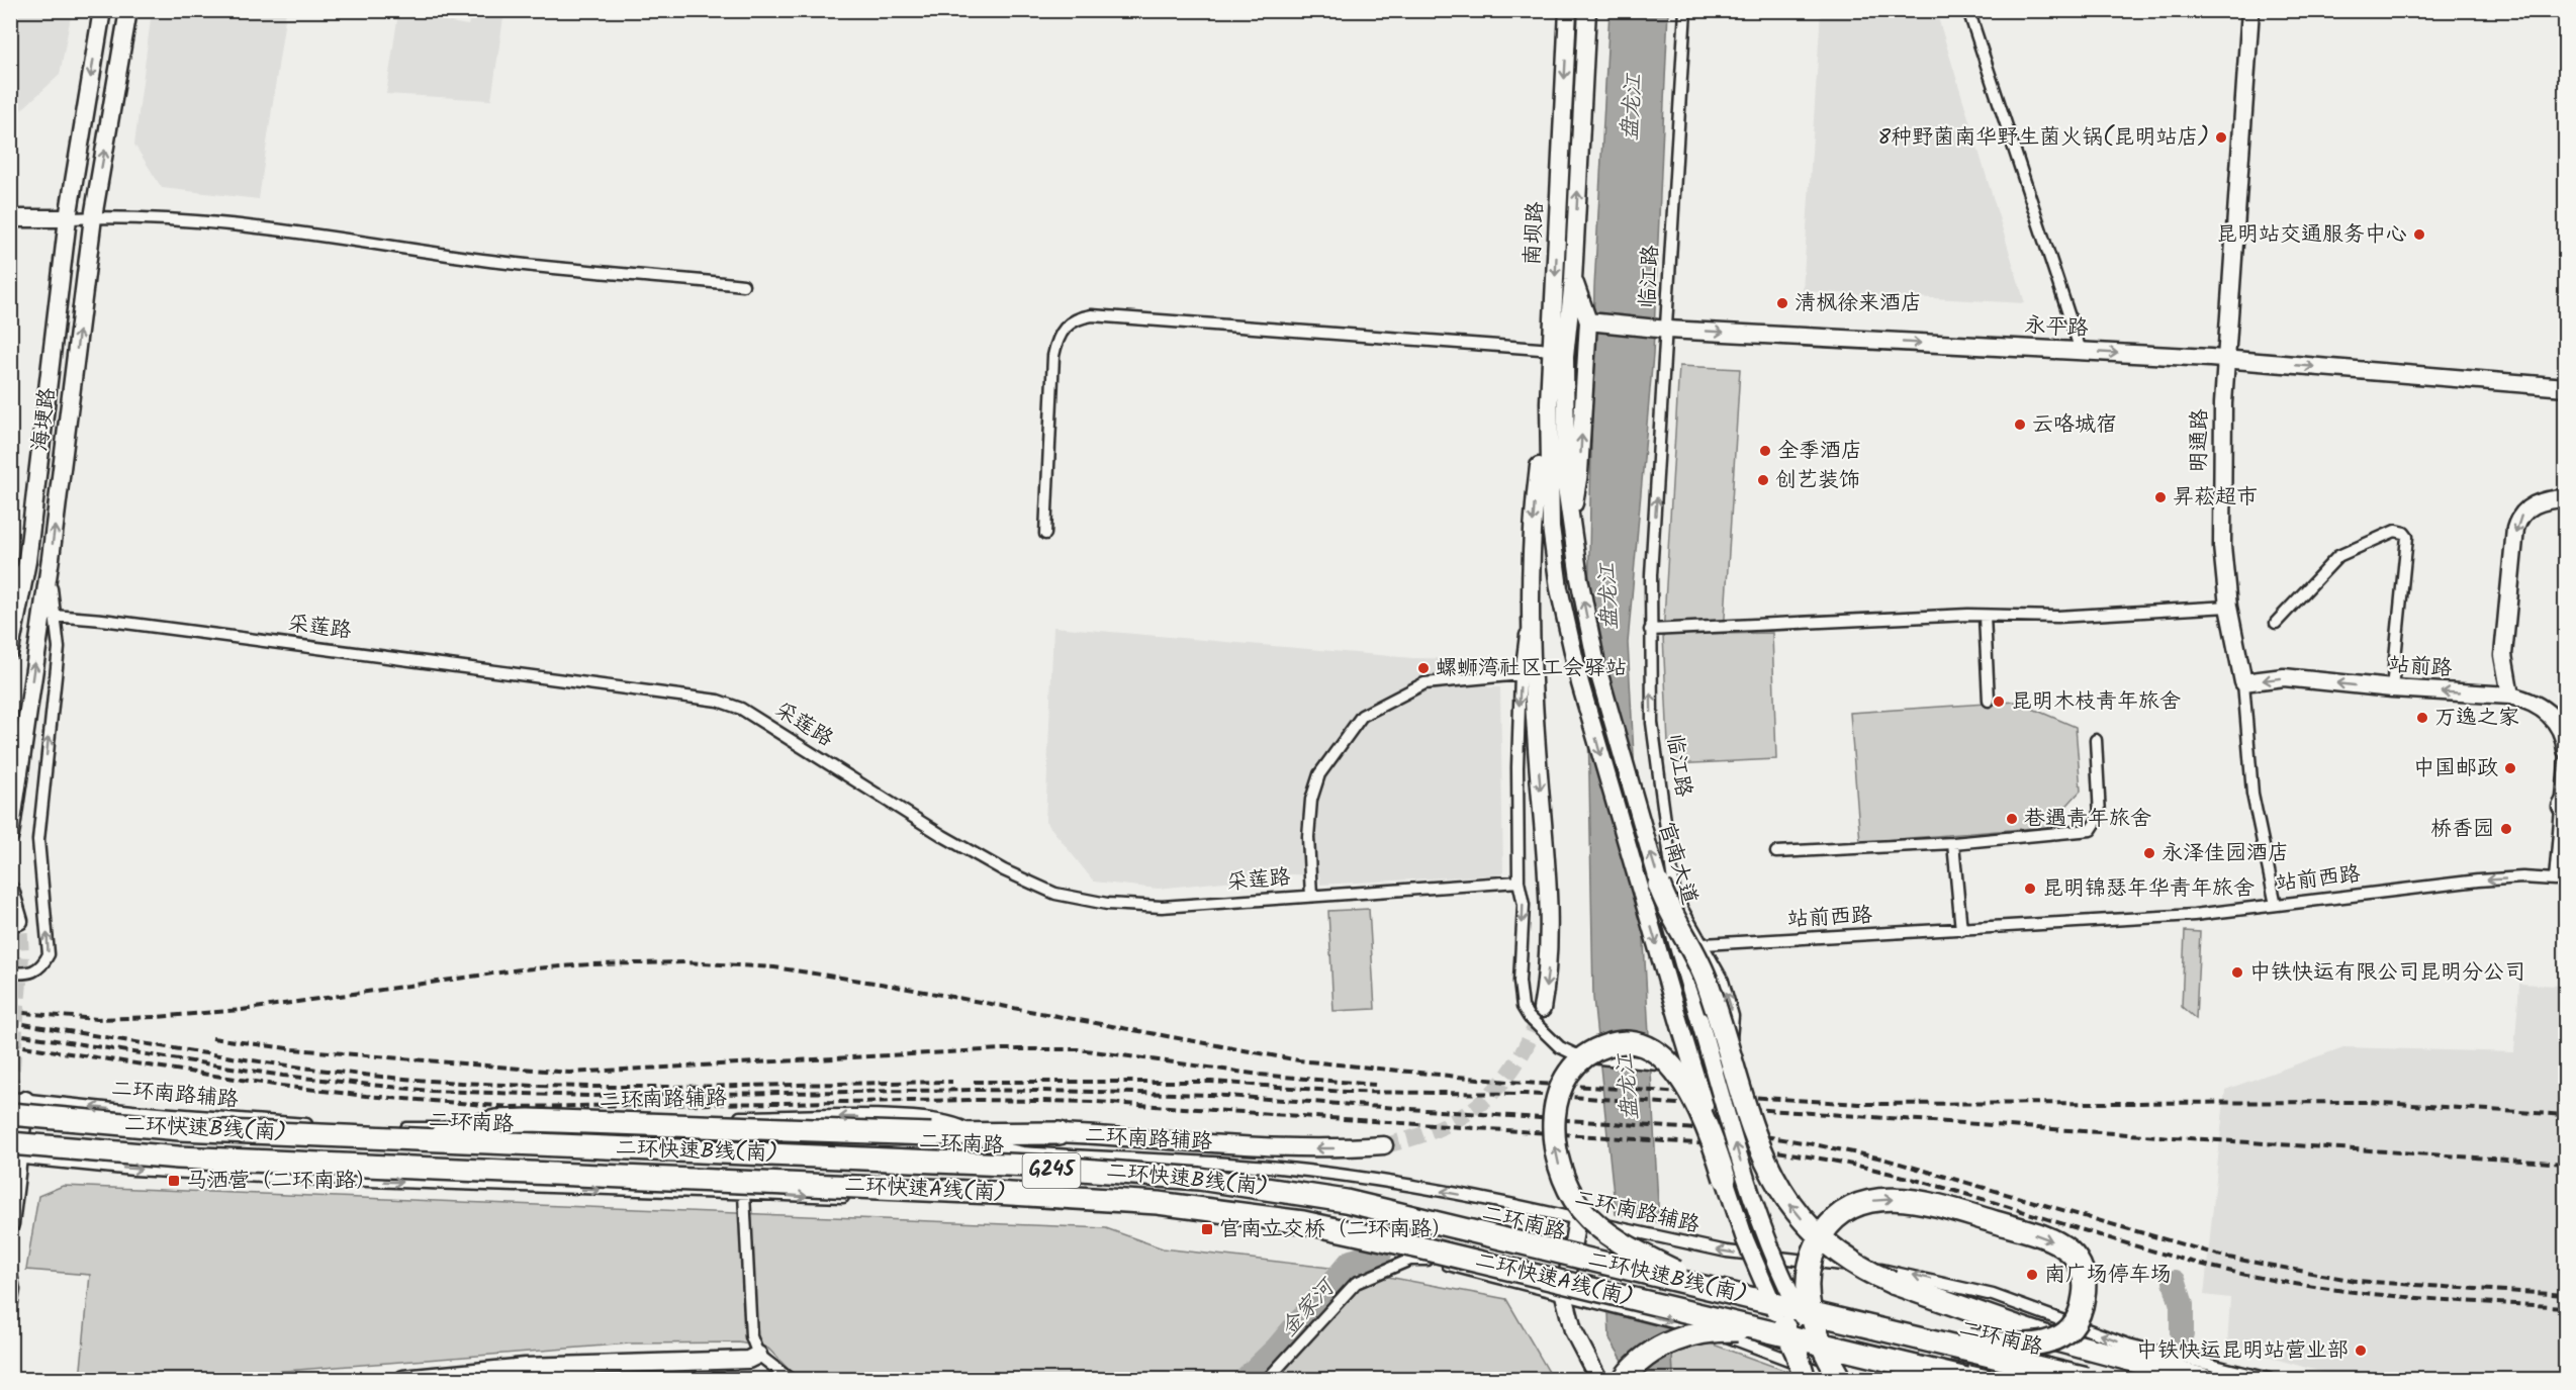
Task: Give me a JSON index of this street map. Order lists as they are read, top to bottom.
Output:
{
  "streets": {
    "highway": ["二环快速B线(南)", "二环快速A线(南)"],
    "main road": [
      "南坝路",
      "永平路",
      "海埂路",
      "明通路",
      "站前路",
      "官南大道",
      "二环南路",
      "G245"
    ],
    "street": [
      "临江路",
      "采莲路",
      "站前西路",
      "二环南路辅路"
    ]
  },
  "crossings": [
    ["南坝路", "官南大道"],
    ["临江路", "永平路"],
    ["临江路", "站前西路"],
    ["永平路", "明通路"],
    ["海埂路", "采莲路"],
    ["明通路", "站前路"],
    ["明通路", "站前西路"],
    ["站前路", "站前西路"],
    ["官南大道", "二环快速B线(南)"],
    ["二环南路辅路", "二环南路"],
    ["二环南路辅路", "二环快速B线(南)"],
    ["二环南路", "二环快速B线(南)"],
    ["二环南路", "二环快速A线(南)"]
  ],
  "one_way": ["永平路", "站前路"],
  "water": ["盘龙江", "金家河"],
  "places": {
    "other": [
      "8种野菌南华野生菌火锅(昆明站店)",
      "昆明站交通服务中心",
      "清枫徐来酒店",
      "云咯城宿",
      "全季酒店",
      "创艺装饰",
      "昇菘超市",
      "螺蛳湾社区工会驿站",
      "昆明木枝青年旅舍",
      "万逸之家",
      "中国邮政",
      "巷遇青年旅舍",
      "桥香园",
      "永泽佳园酒店",
      "昆明锦瑟年华青年旅舍",
      "中铁快运有限公司昆明分公司",
      "南广场停车场",
      "中铁快运昆明站营业部"
    ],
    "transit": ["马洒营（二环南路）", "官南立交桥（二环南路）"]
  }
}
